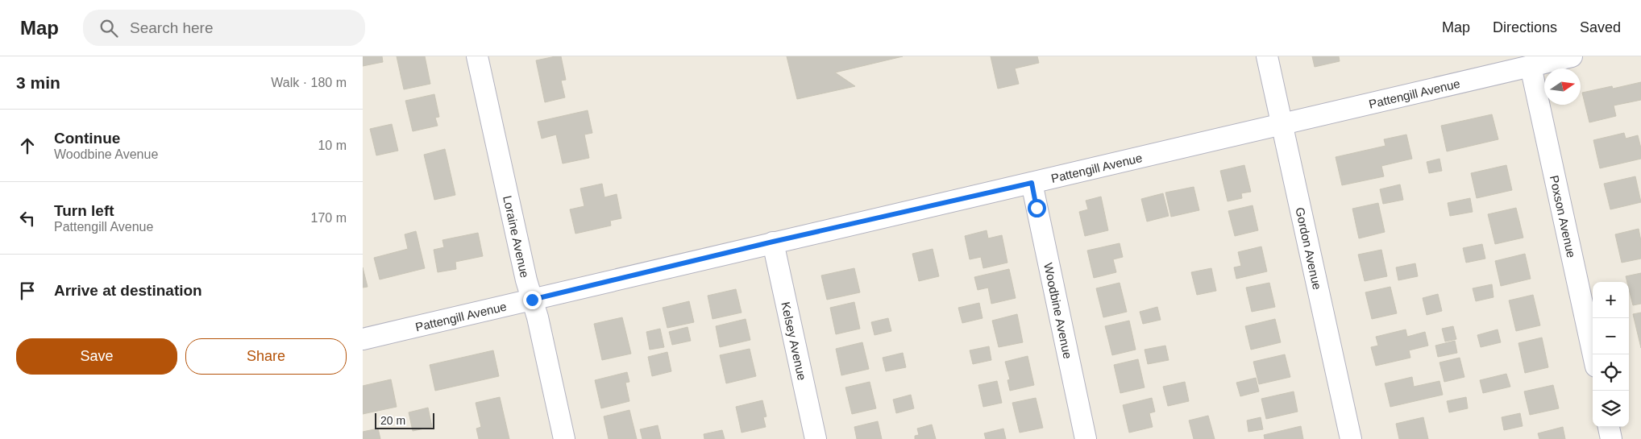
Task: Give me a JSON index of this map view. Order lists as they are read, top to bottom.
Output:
{
  "streets": {
    "street": [
      "Pattengill Avenue",
      "Poxson Avenue",
      "Loraine Avenue",
      "Gordon Avenue",
      "Woodbine Avenue",
      "Kelsey Avenue"
    ]
  },
  "crossings": [
    ["Pattengill Avenue", "Poxson Avenue"],
    ["Pattengill Avenue", "Loraine Avenue"],
    ["Pattengill Avenue", "Gordon Avenue"],
    ["Pattengill Avenue", "Woodbine Avenue"],
    ["Pattengill Avenue", "Kelsey Avenue"]
  ],
  "scale_bar": "20 m",
  "north": "right",
  "page": {
    "header": "Map",
    "search": "Search here",
    "nav": ["Map", "Directions", "Saved"],
    "heading": ["3 min", "Walk · 180 m"],
    "list": [
      ["Continue", "Woodbine Avenue", "10 m"],
      ["Turn left", "Pattengill Avenue", "170 m"],
      "Arrive at destination"
    ],
    "map_buttons": ["+", "−"],
    "buttons": ["Save", "Share"],
    "scale": "20 m"
  }
}
